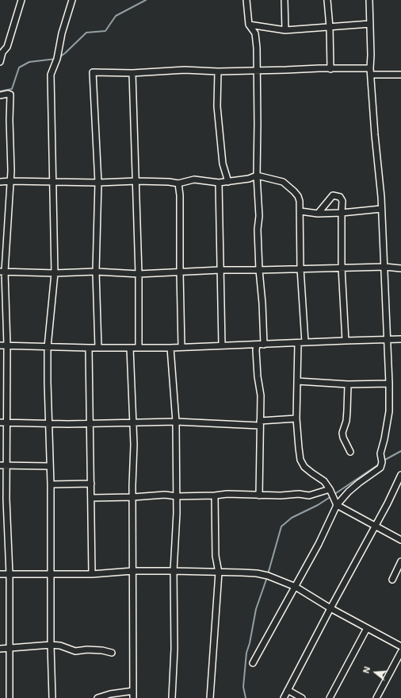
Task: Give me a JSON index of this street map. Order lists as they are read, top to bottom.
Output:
{
  "north": "left"
}
